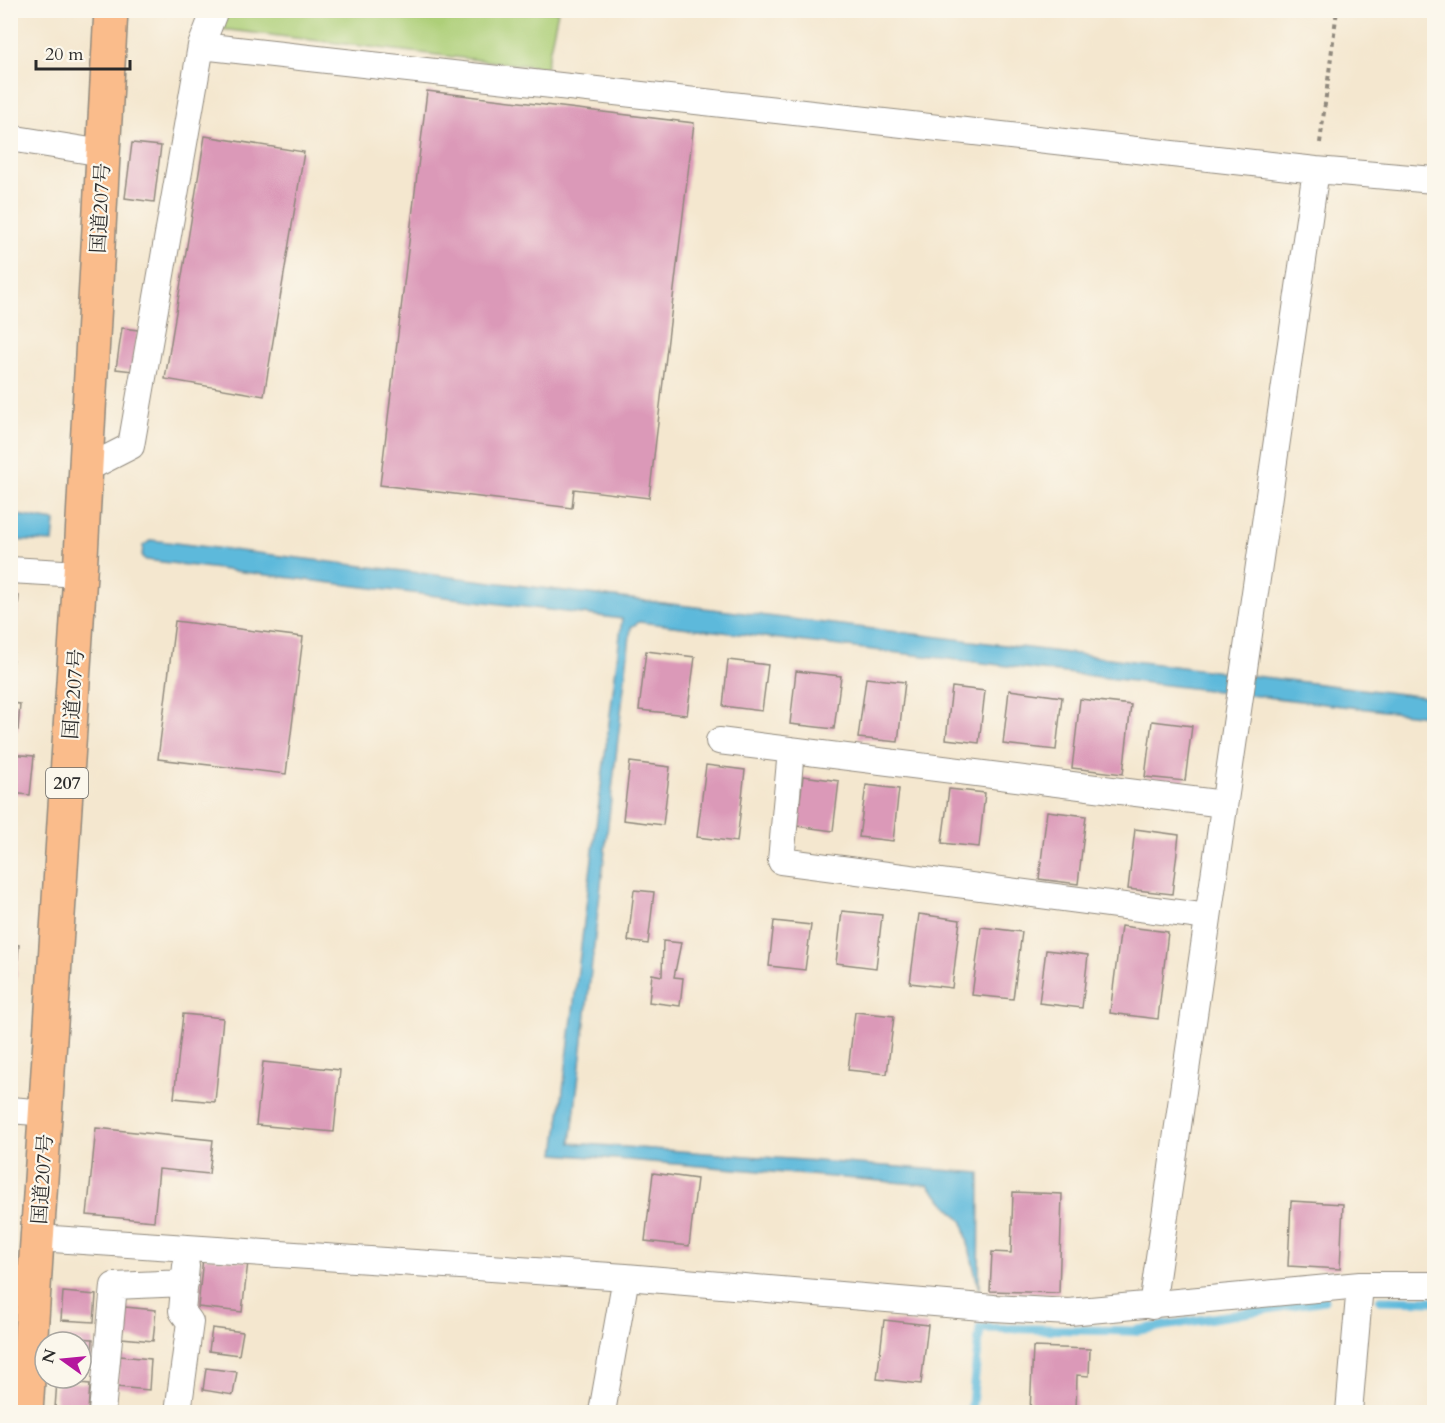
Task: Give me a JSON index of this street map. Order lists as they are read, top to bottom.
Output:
{
  "streets": {
    "highway": ["国道207号", "207"]
  },
  "scale_bar": "20 m",
  "north": "left"
}
